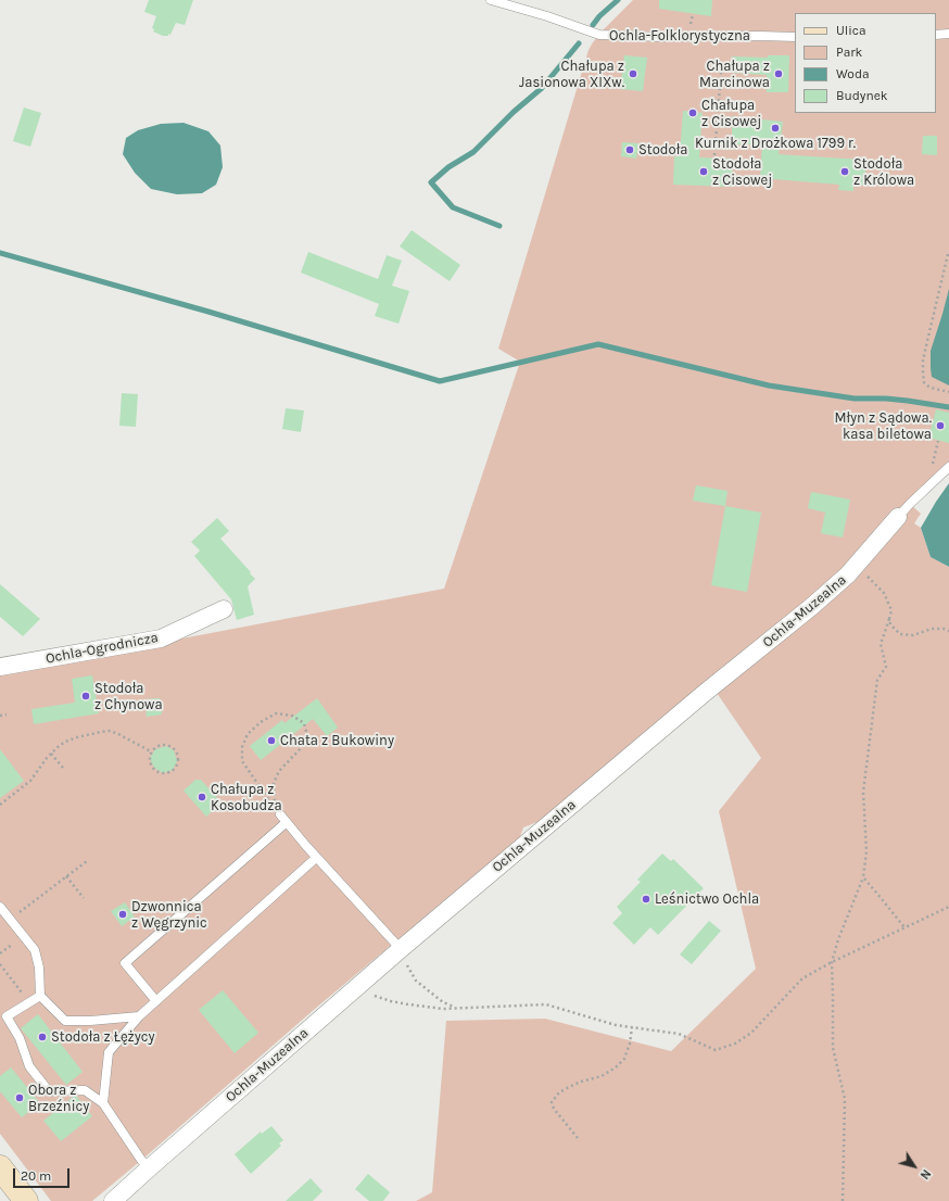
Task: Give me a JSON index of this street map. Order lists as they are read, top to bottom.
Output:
{
  "streets": {
    "street": ["Ochla-Muzealna", "Ochla-Ogrodnicza"],
    "lane": ["Ochla-Folklorystyczna"]
  },
  "places": [
    "Chałupa z Jasionowa XIXw.",
    "Chałupa z Marcinowa",
    "Chałupa z Cisowej",
    "Kurnik z Drożkowa 1799 r.",
    "Stodoła",
    "Stodoła z Cisowej",
    "Stodoła z Królowa",
    "Młyn z Sądowa. kasa biletowa",
    "Stodoła z Chynowa",
    "Chata z Bukowiny",
    "Chałupa z Kosobudza",
    "Leśnictwo Ochla",
    "Dzwonnica z Węgrzynic",
    "Stodoła z Łężycy",
    "Obora z Brzeźnicy"
  ],
  "legend": [
    "Ulica",
    "Park",
    "Woda",
    "Budynek"
  ],
  "scale_bar": "20 m",
  "north": "bottom right"
}
